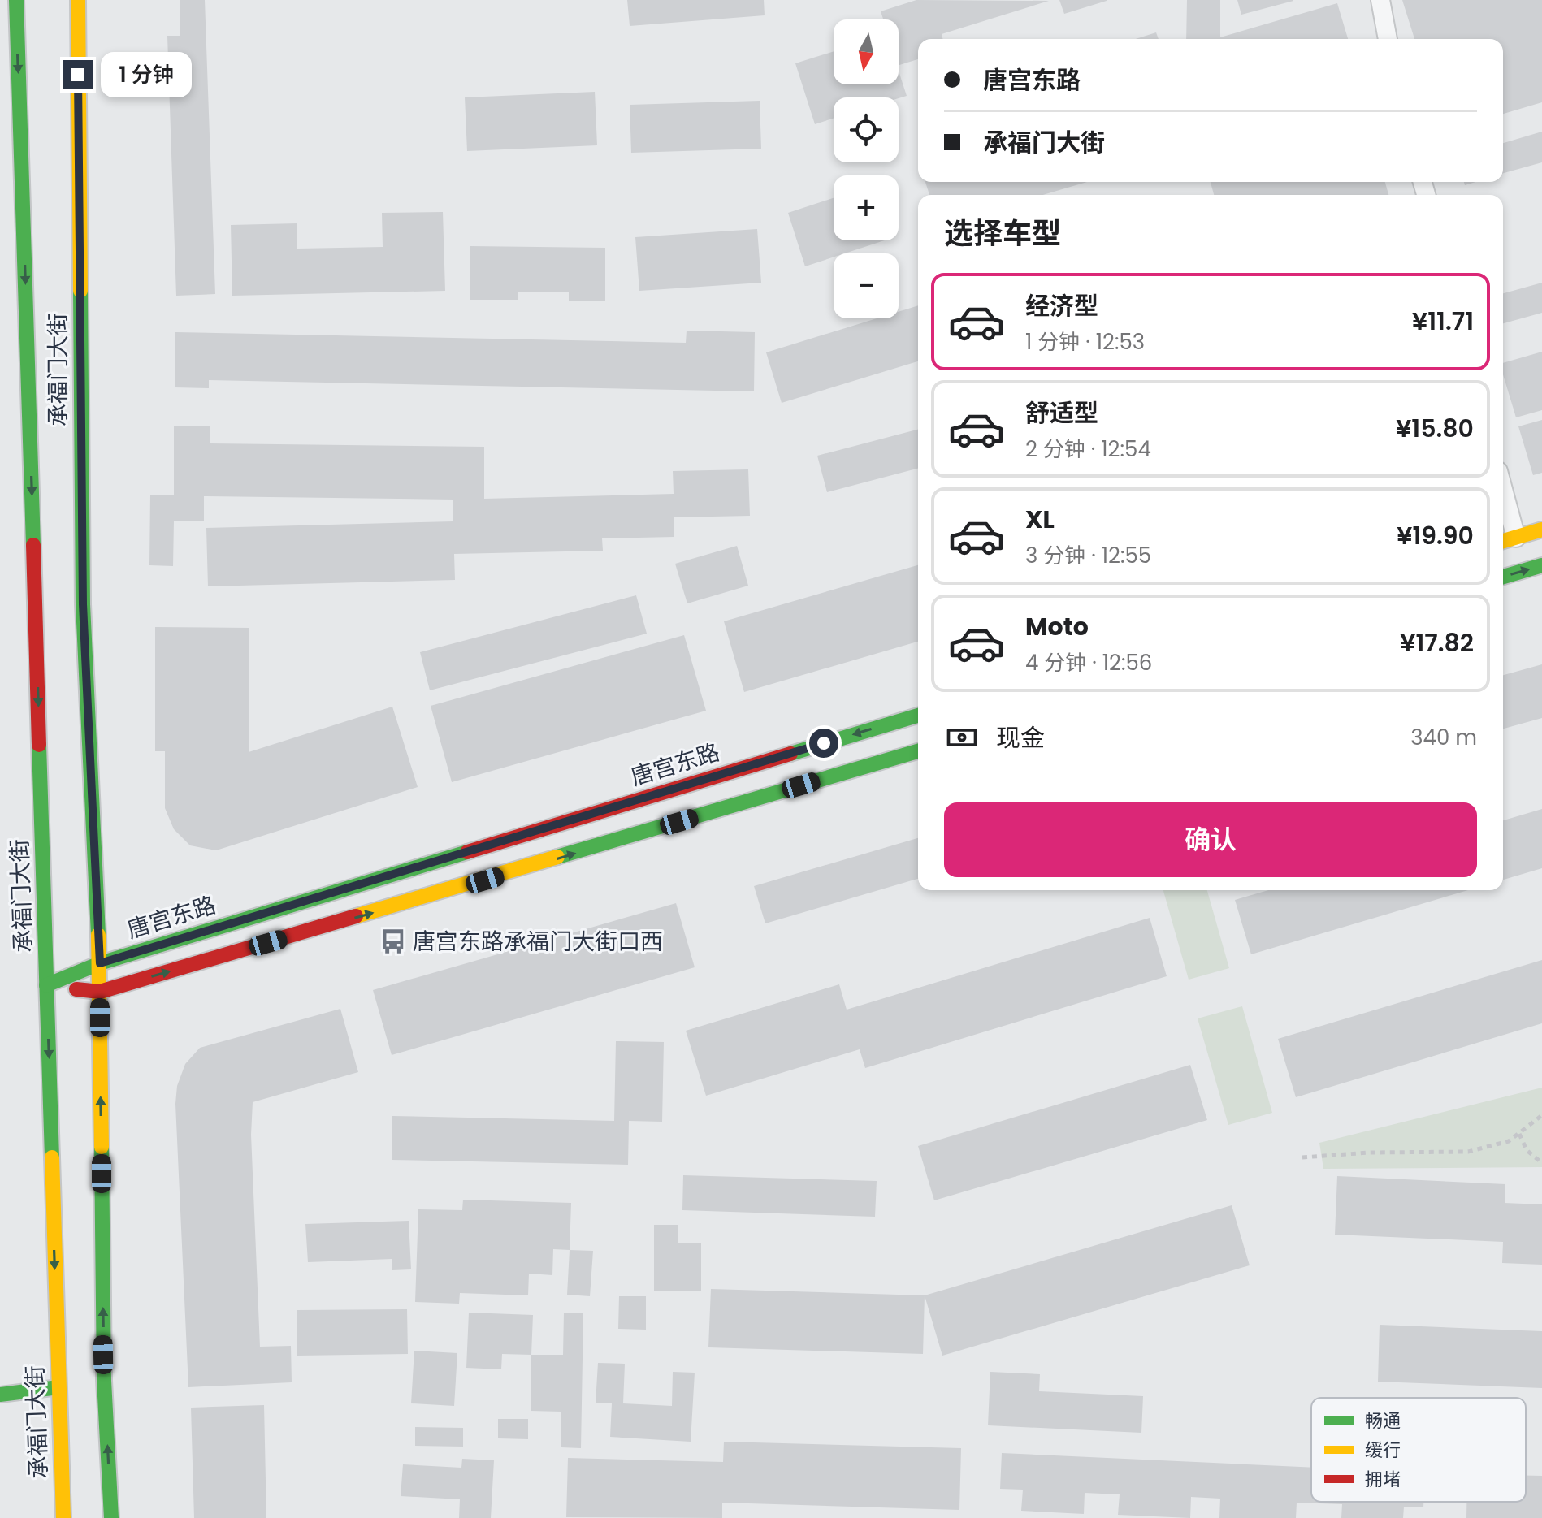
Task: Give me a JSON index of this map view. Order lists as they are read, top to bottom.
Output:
{
  "streets": {
    "street": ["承福门大街", "唐宫东路"]
  },
  "crossings": [
    ["承福门大街", "唐宫东路"]
  ],
  "places": {
    "bus stop": ["唐宫东路承福门大街口西"]
  },
  "legend": ["畅通", "缓行", "拥堵"],
  "north": "bottom",
  "page": {
    "map_buttons": ["+", "−"],
    "banner": ["唐宫东路", "承福门大街"],
    "bubble": "1 分钟",
    "heading": "选择车型",
    "list": [
      {
        "name": "经济型",
        "note": "1 分钟 · 12:53",
        "value": "¥11.71"
      },
      {
        "name": "舒适型",
        "note": "2 分钟 · 12:54",
        "value": "¥15.80"
      },
      {
        "name": "XL",
        "note": "3 分钟 · 12:55",
        "value": "¥19.90"
      },
      {
        "name": "Moto",
        "note": "4 分钟 · 12:56",
        "value": "¥17.82"
      }
    ],
    "pay": ["现金", "340 m"],
    "buttons": "确认"
  }
}
